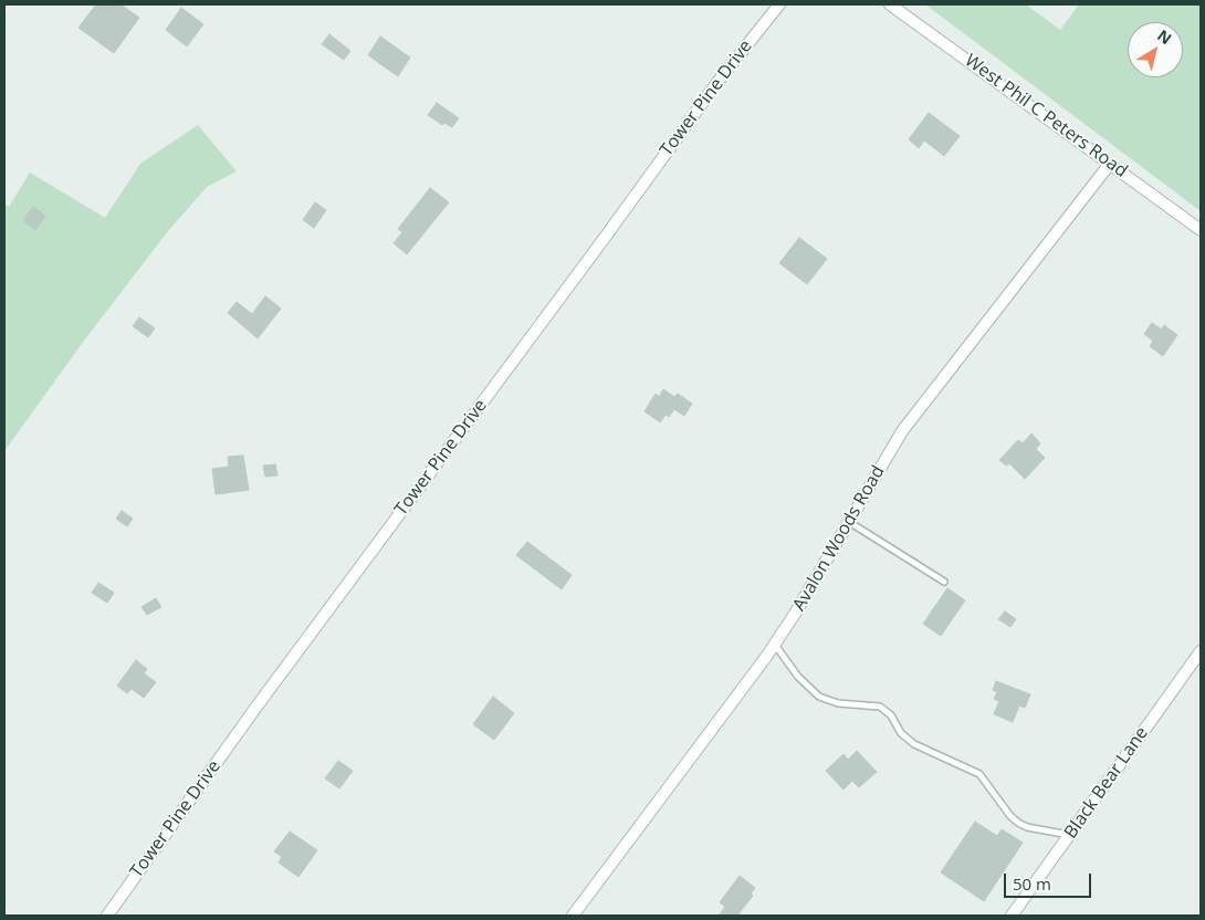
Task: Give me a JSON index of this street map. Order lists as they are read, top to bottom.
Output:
{
  "streets": {
    "street": [
      "Tower Pine Drive",
      "West Phil C Peters Road",
      "Avalon Woods Road",
      "Black Bear Lane"
    ]
  },
  "crossings": [
    ["West Phil C Peters Road", "Avalon Woods Road"]
  ],
  "scale_bar": "50 m",
  "north": "top right"
}
